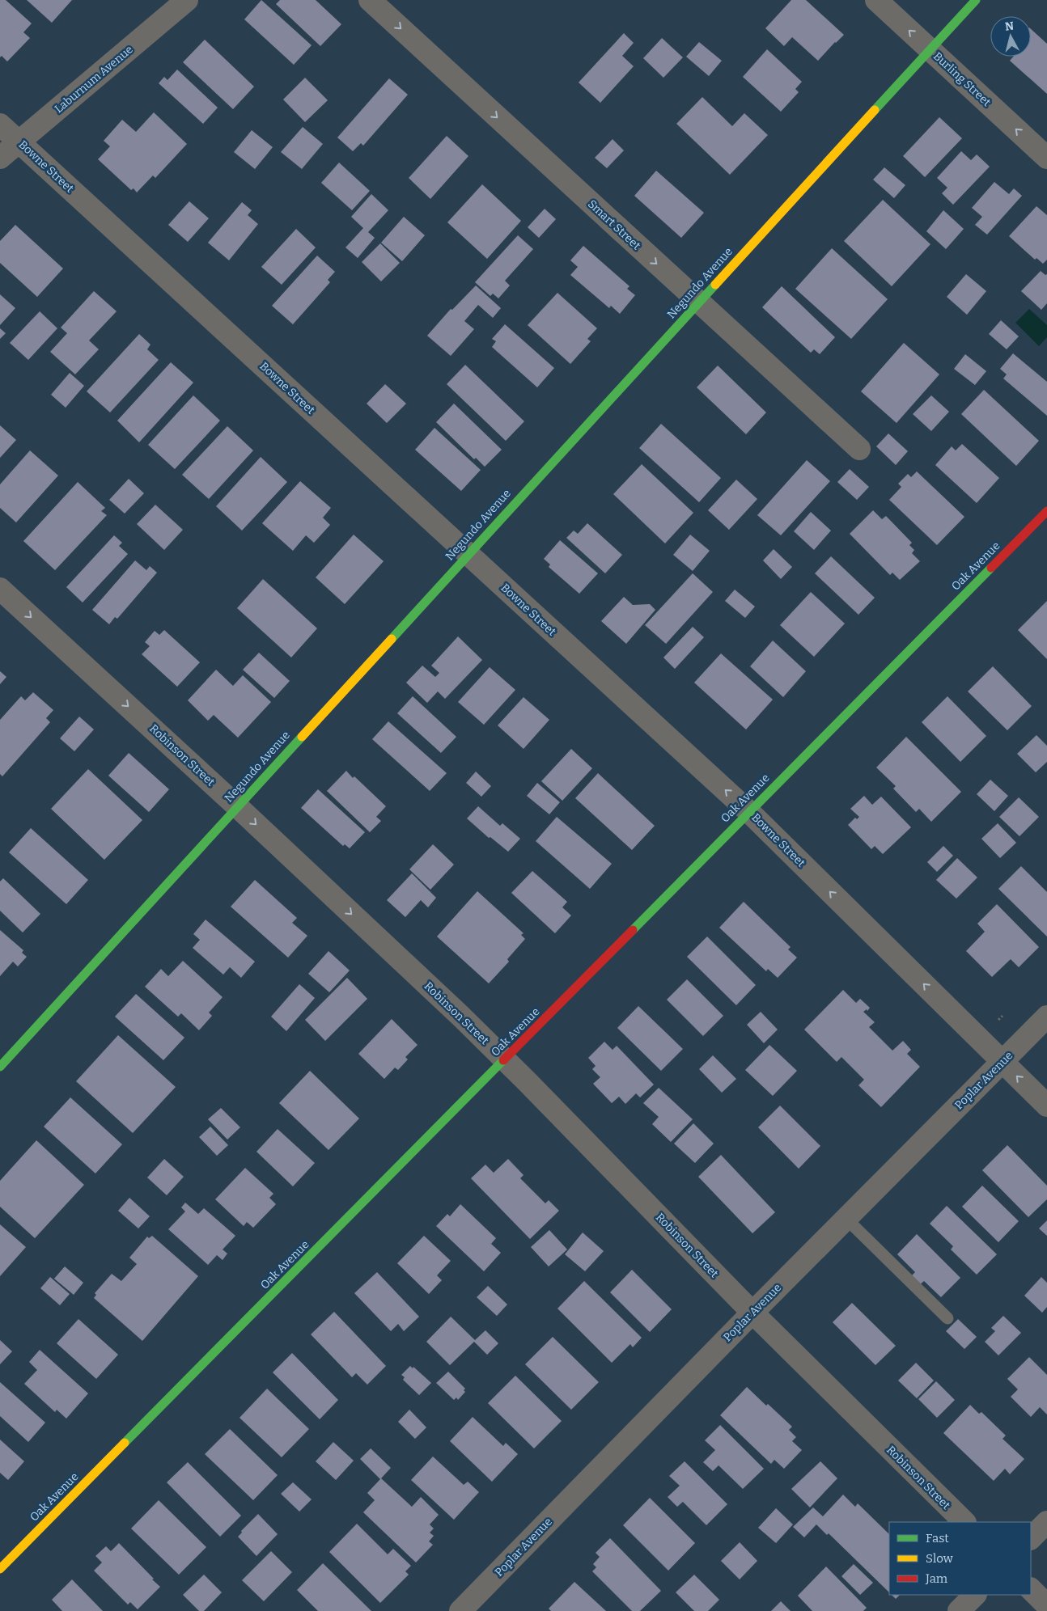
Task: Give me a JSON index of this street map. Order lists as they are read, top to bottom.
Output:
{
  "streets": {
    "street": [
      "Laburnum Avenue",
      "Burling Street",
      "Bowne Street",
      "Smart Street",
      "Negundo Avenue",
      "Oak Avenue",
      "Robinson Street",
      "Poplar Avenue"
    ]
  },
  "crossings": [
    ["Laburnum Avenue", "Bowne Street"],
    ["Burling Street", "Negundo Avenue"],
    ["Bowne Street", "Negundo Avenue"],
    ["Bowne Street", "Oak Avenue"],
    ["Bowne Street", "Poplar Avenue"],
    ["Smart Street", "Negundo Avenue"],
    ["Negundo Avenue", "Robinson Street"],
    ["Oak Avenue", "Robinson Street"],
    ["Robinson Street", "Poplar Avenue"]
  ],
  "one_way": [
    "Burling Street",
    "Bowne Street",
    "Smart Street",
    "Robinson Street"
  ],
  "legend": ["Fast", "Slow", "Jam"],
  "north": "top"
}
